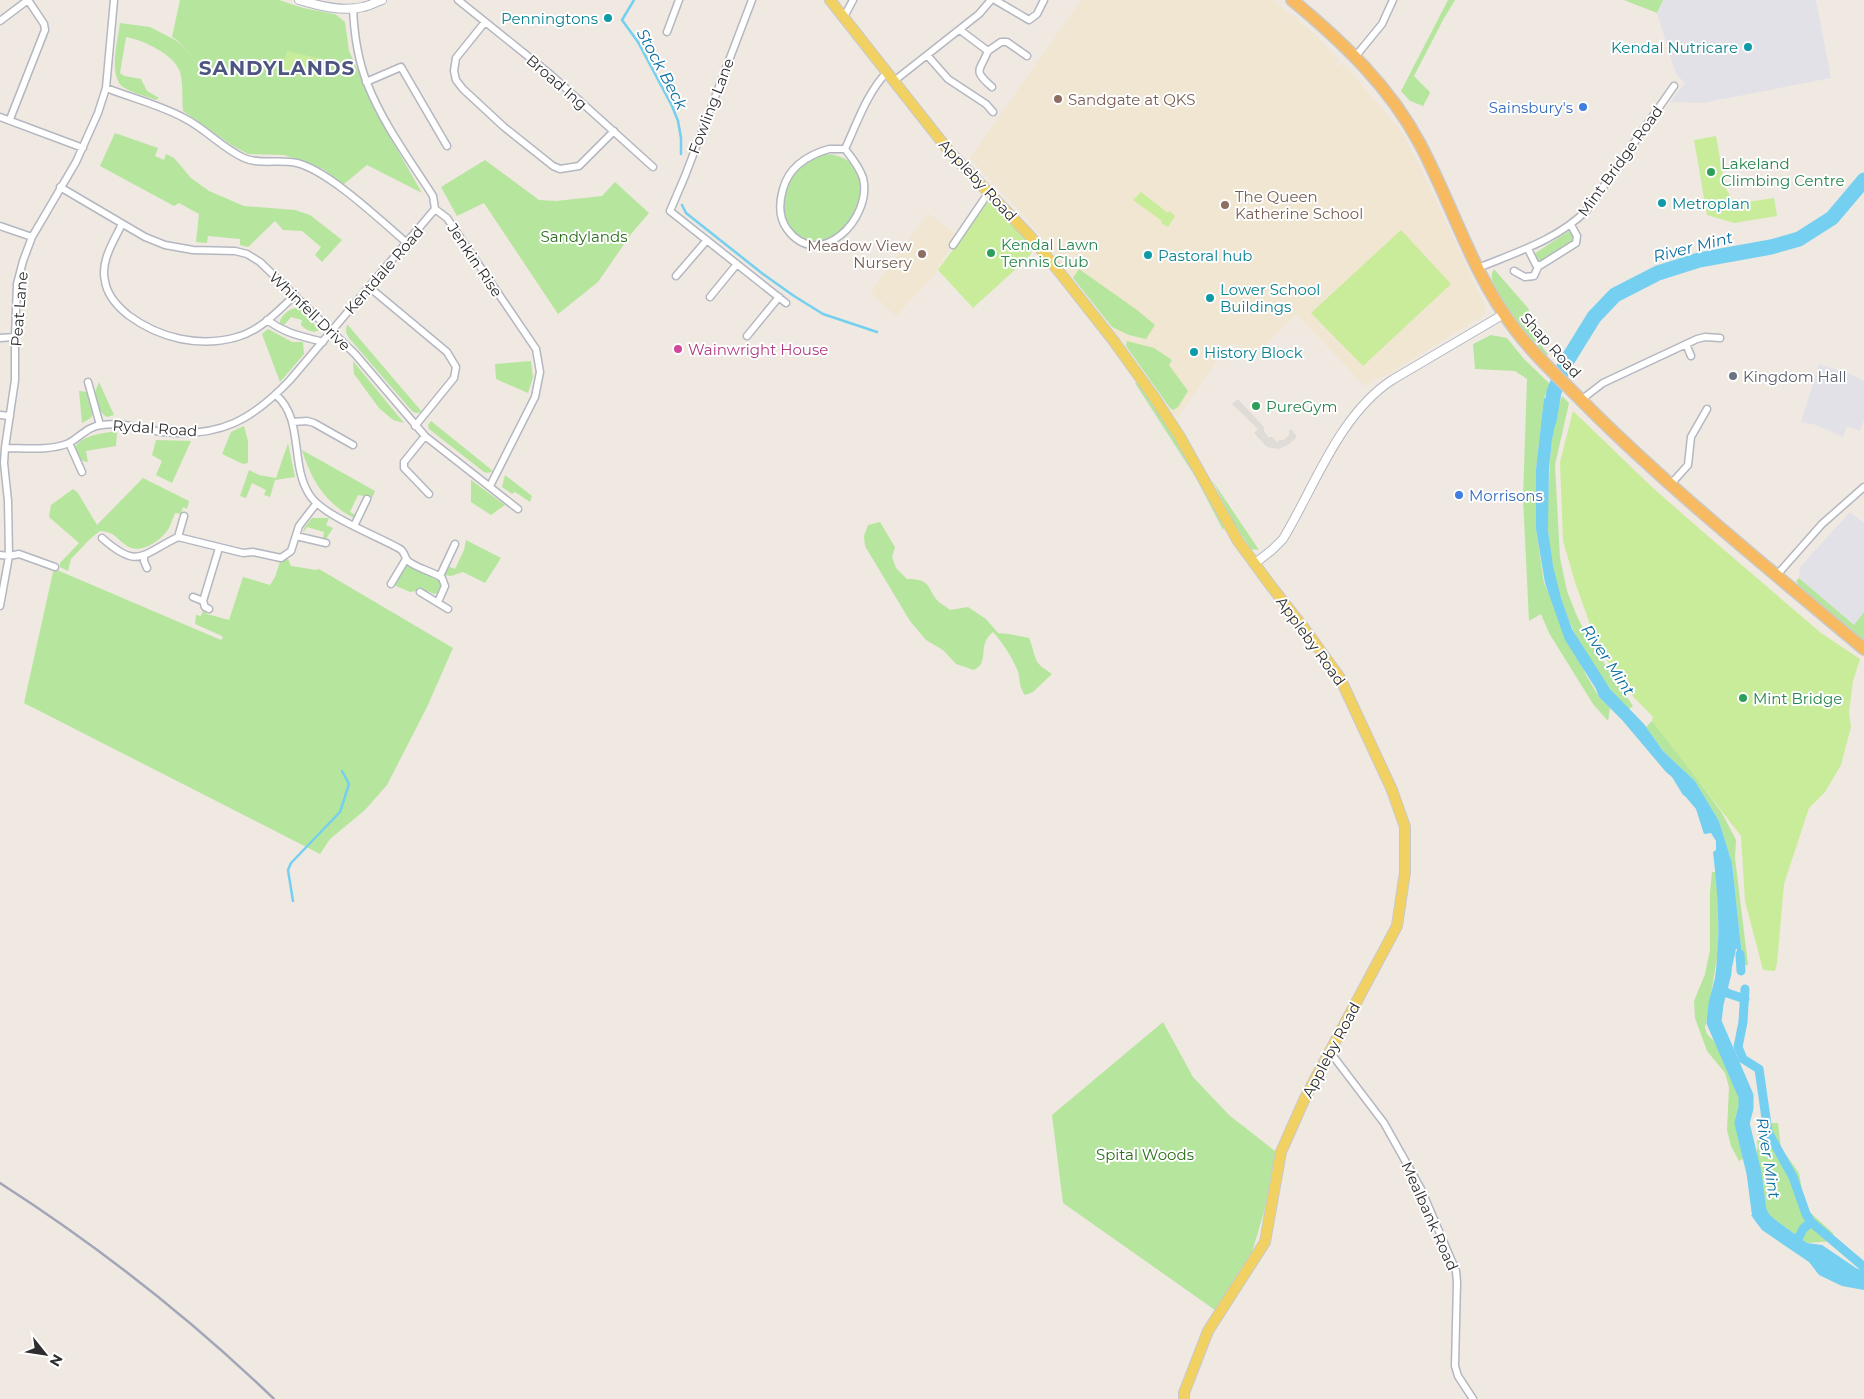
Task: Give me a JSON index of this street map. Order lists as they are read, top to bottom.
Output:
{
  "streets": {
    "highway": ["Shap Road"],
    "main road": ["Appleby Road"],
    "street": [
      "Broad Ing",
      "Fowling Lane",
      "Mint Bridge Road",
      "Jenkin Rise",
      "Kentdale Road",
      "Peat Lane",
      "Whinfell Drive",
      "Rydal Road",
      "Mealbank Road"
    ]
  },
  "crossings": [
    ["Mint Bridge Road", "Shap Road"],
    ["Appleby Road", "Mealbank Road"],
    ["Jenkin Rise", "Kentdale Road"],
    ["Jenkin Rise", "Whinfell Drive"],
    ["Kentdale Road", "Whinfell Drive"],
    ["Kentdale Road", "Rydal Road"],
    ["Peat Lane", "Whinfell Drive"],
    ["Peat Lane", "Rydal Road"],
    ["Whinfell Drive", "Rydal Road"]
  ],
  "districts": ["SANDYLANDS"],
  "water": ["Stock Beck", "River Mint"],
  "parks": ["Sandylands", "Spital Woods"],
  "places": [
    "Penningtons",
    "Kendal Nutricare",
    "Sandgate at QKS",
    "Sainsbury's",
    "Lakeland Climbing Centre",
    "Metroplan",
    "The Queen Katherine School",
    "Kendal Lawn Tennis Club",
    "Meadow View Nursery",
    "Pastoral hub",
    "Lower School Buildings",
    "Wainwright House",
    "History Block",
    "Kingdom Hall",
    "PureGym",
    "Morrisons",
    "Mint Bridge"
  ],
  "north": "bottom right"
}
